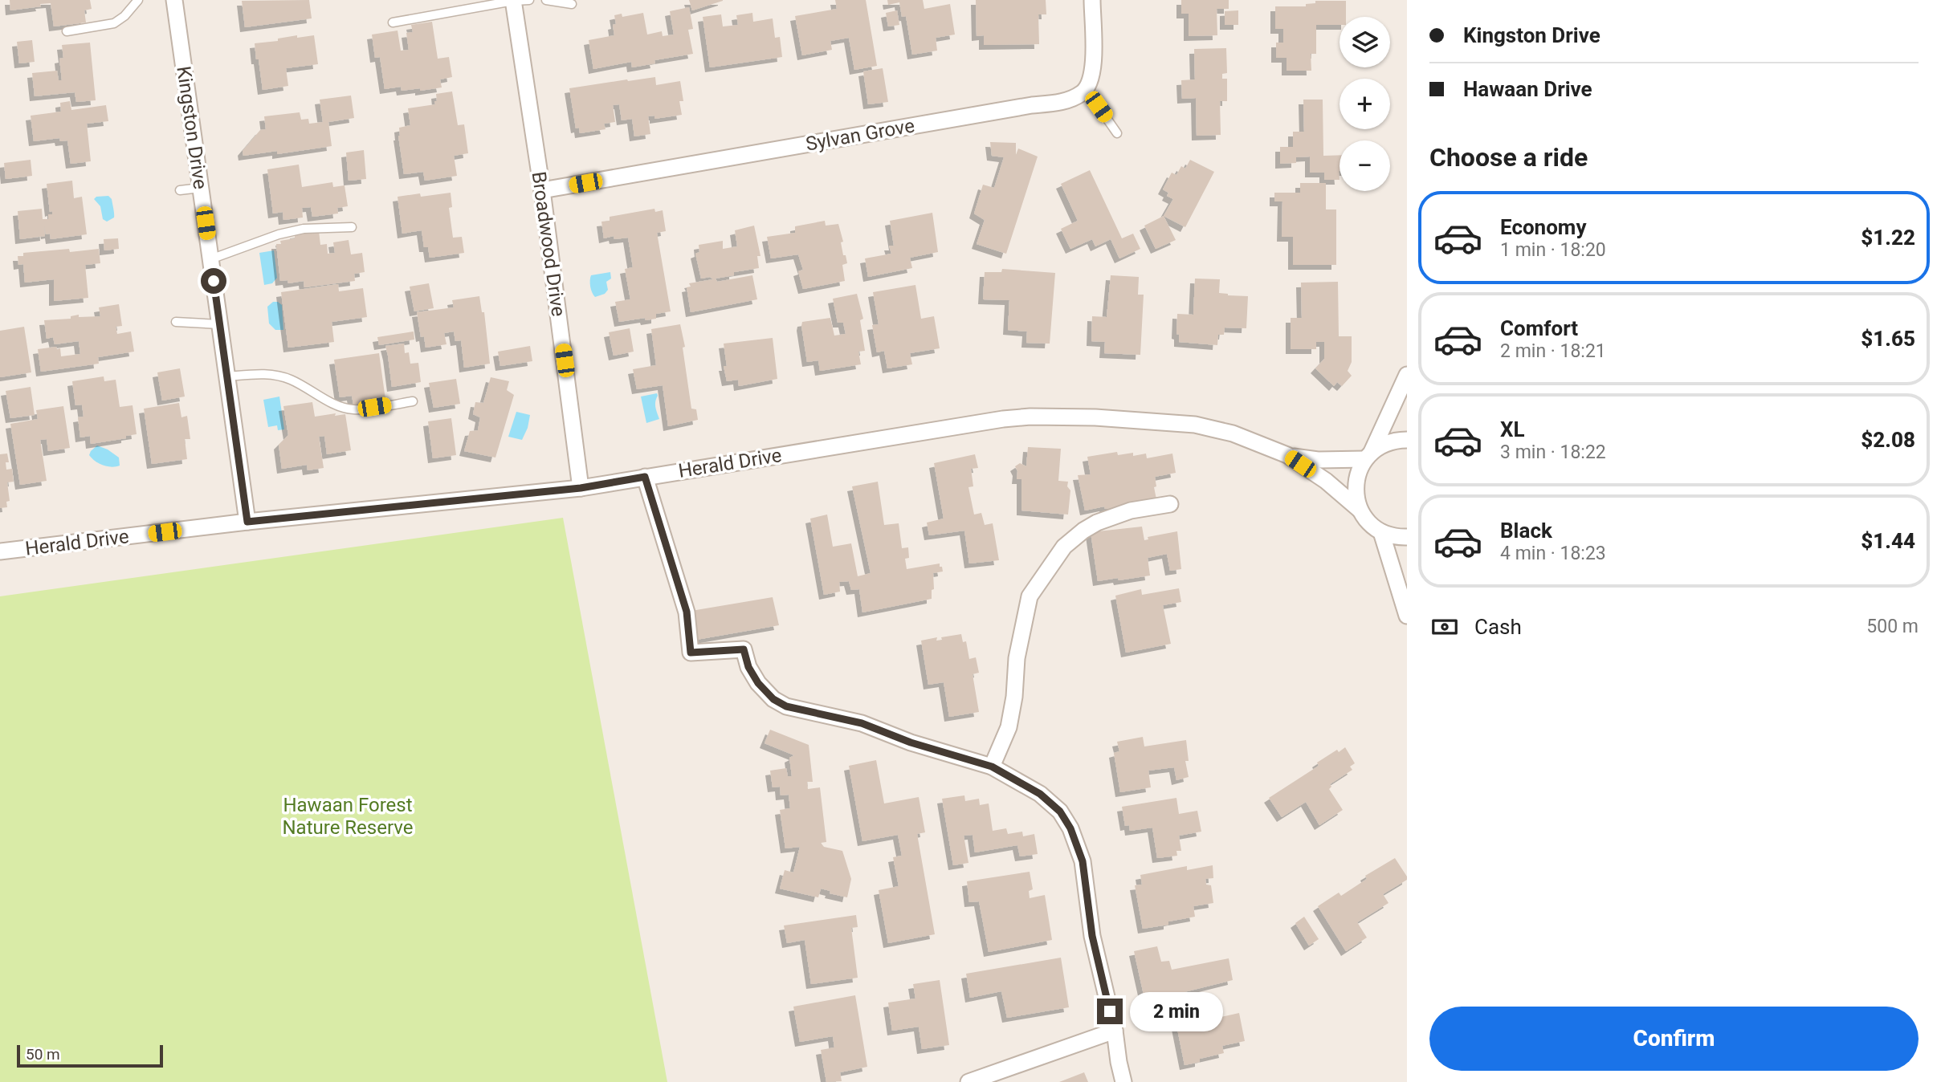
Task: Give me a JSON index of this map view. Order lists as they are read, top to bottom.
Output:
{
  "streets": {
    "street": [
      "Kingston Drive",
      "Sylvan Grove",
      "Broadwood Drive",
      "Herald Drive"
    ]
  },
  "crossings": [
    ["Kingston Drive", "Herald Drive"],
    ["Sylvan Grove", "Broadwood Drive"],
    ["Broadwood Drive", "Herald Drive"]
  ],
  "parks": ["Hawaan Forest Nature Reserve"],
  "scale_bar": "50 m",
  "page": {
    "banner": ["Kingston Drive", "Hawaan Drive"],
    "map_buttons": ["+", "−"],
    "heading": "Choose a ride",
    "list": [
      {
        "name": "Economy",
        "note": "1 min · 18:20",
        "value": "$1.22"
      },
      {
        "name": "Comfort",
        "note": "2 min · 18:21",
        "value": "$1.65"
      },
      {
        "name": "XL",
        "note": "3 min · 18:22",
        "value": "$2.08"
      },
      {
        "name": "Black",
        "note": "4 min · 18:23",
        "value": "$1.44"
      }
    ],
    "pay": ["Cash", "500 m"],
    "bubble": "2 min",
    "buttons": "Confirm",
    "scale": "50 m"
  }
}
